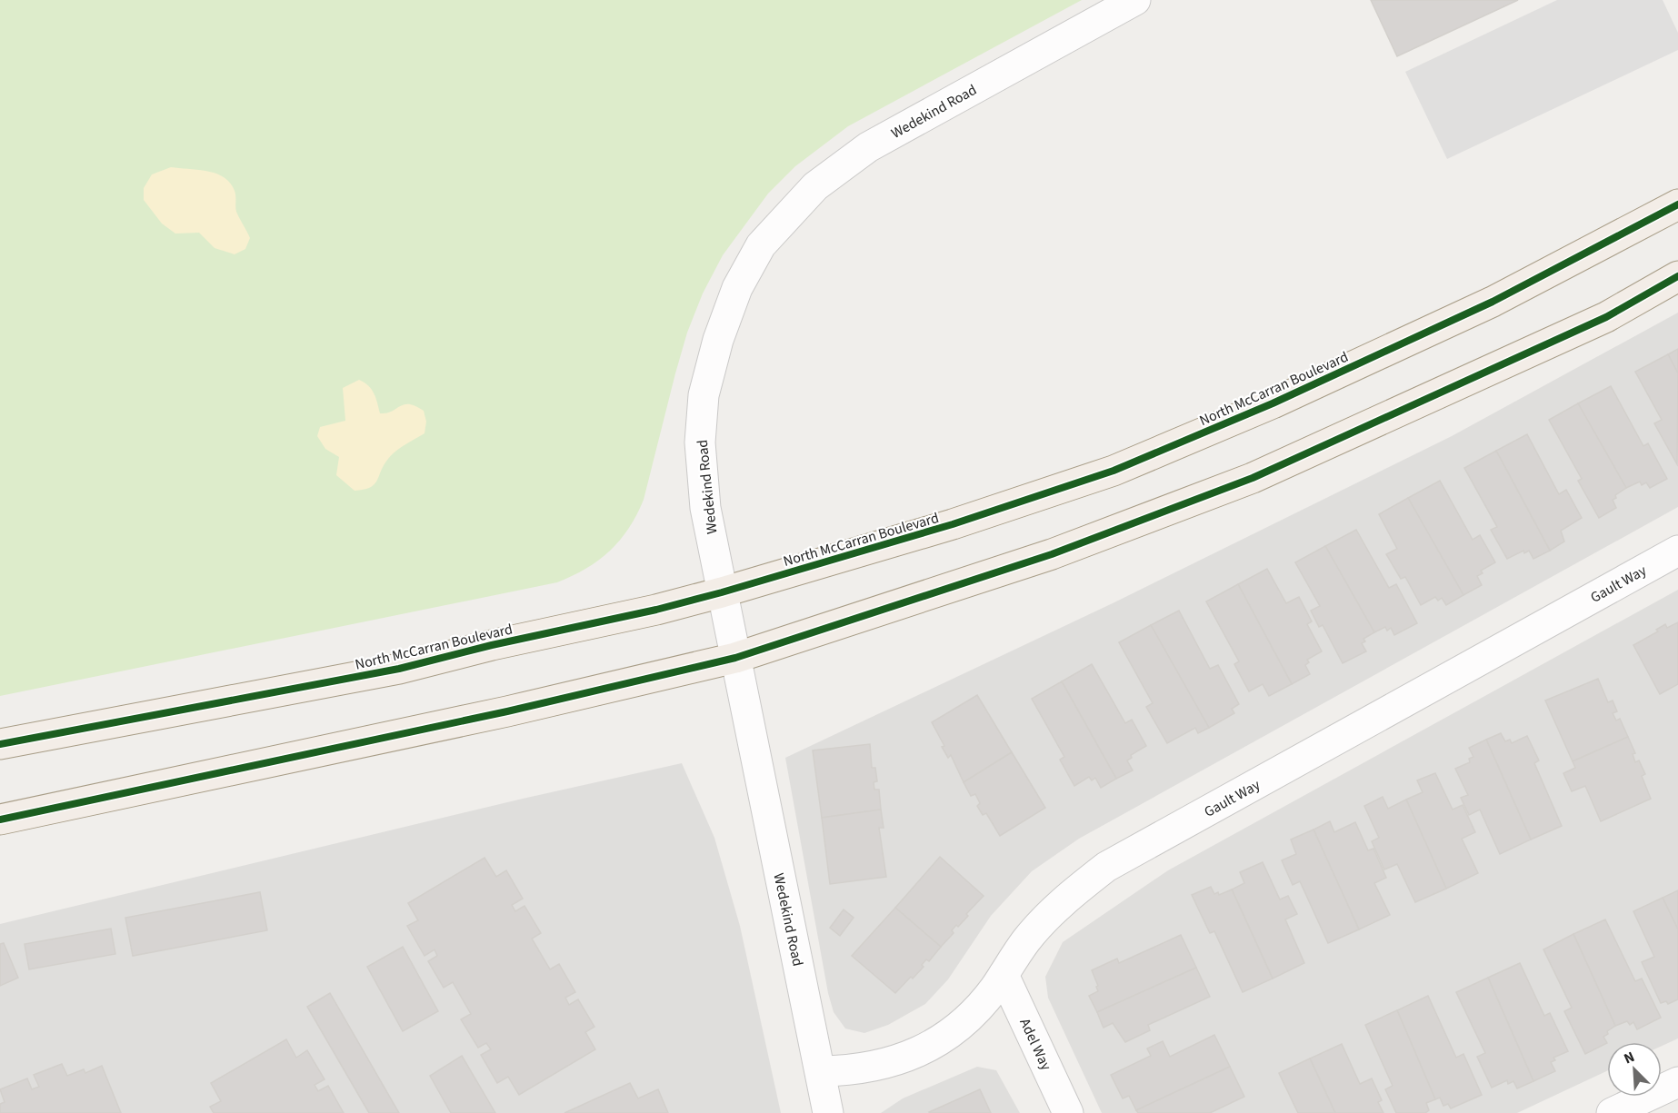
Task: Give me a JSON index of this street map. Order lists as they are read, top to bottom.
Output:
{
  "streets": {
    "main road": ["North McCarran Boulevard"],
    "street": ["Wedekind Road", "Gault Way", "Adel Way"]
  },
  "crossings": [
    ["Wedekind Road", "North McCarran Boulevard"],
    ["Wedekind Road", "Gault Way"],
    ["Gault Way", "Adel Way"]
  ],
  "north": "top left"
}
